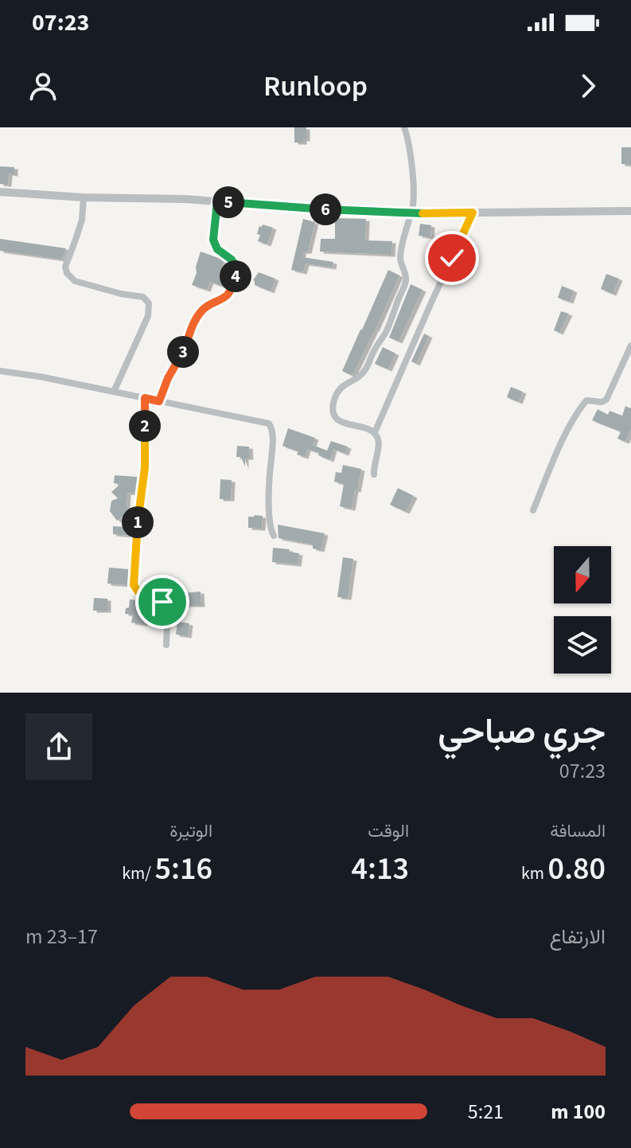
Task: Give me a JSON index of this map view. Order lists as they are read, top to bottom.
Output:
{
  "north": "bottom",
  "page": {
    "status": "07:23",
    "header": "Runloop",
    "pins": [
      "5",
      "6",
      "4",
      "3",
      "2",
      "1"
    ],
    "heading": ["جري صباحي", "07:23"],
    "stats": [
      ["المسافة", "0.80 km"],
      ["الوقت", "4:13"],
      ["الوتيرة", "5:16 /km"]
    ],
    "chart": ["الارتفاع", "17–23 m"],
    "list": [
      {
        "name": "100 m",
        "note": "5:21"
      }
    ]
  }
}
